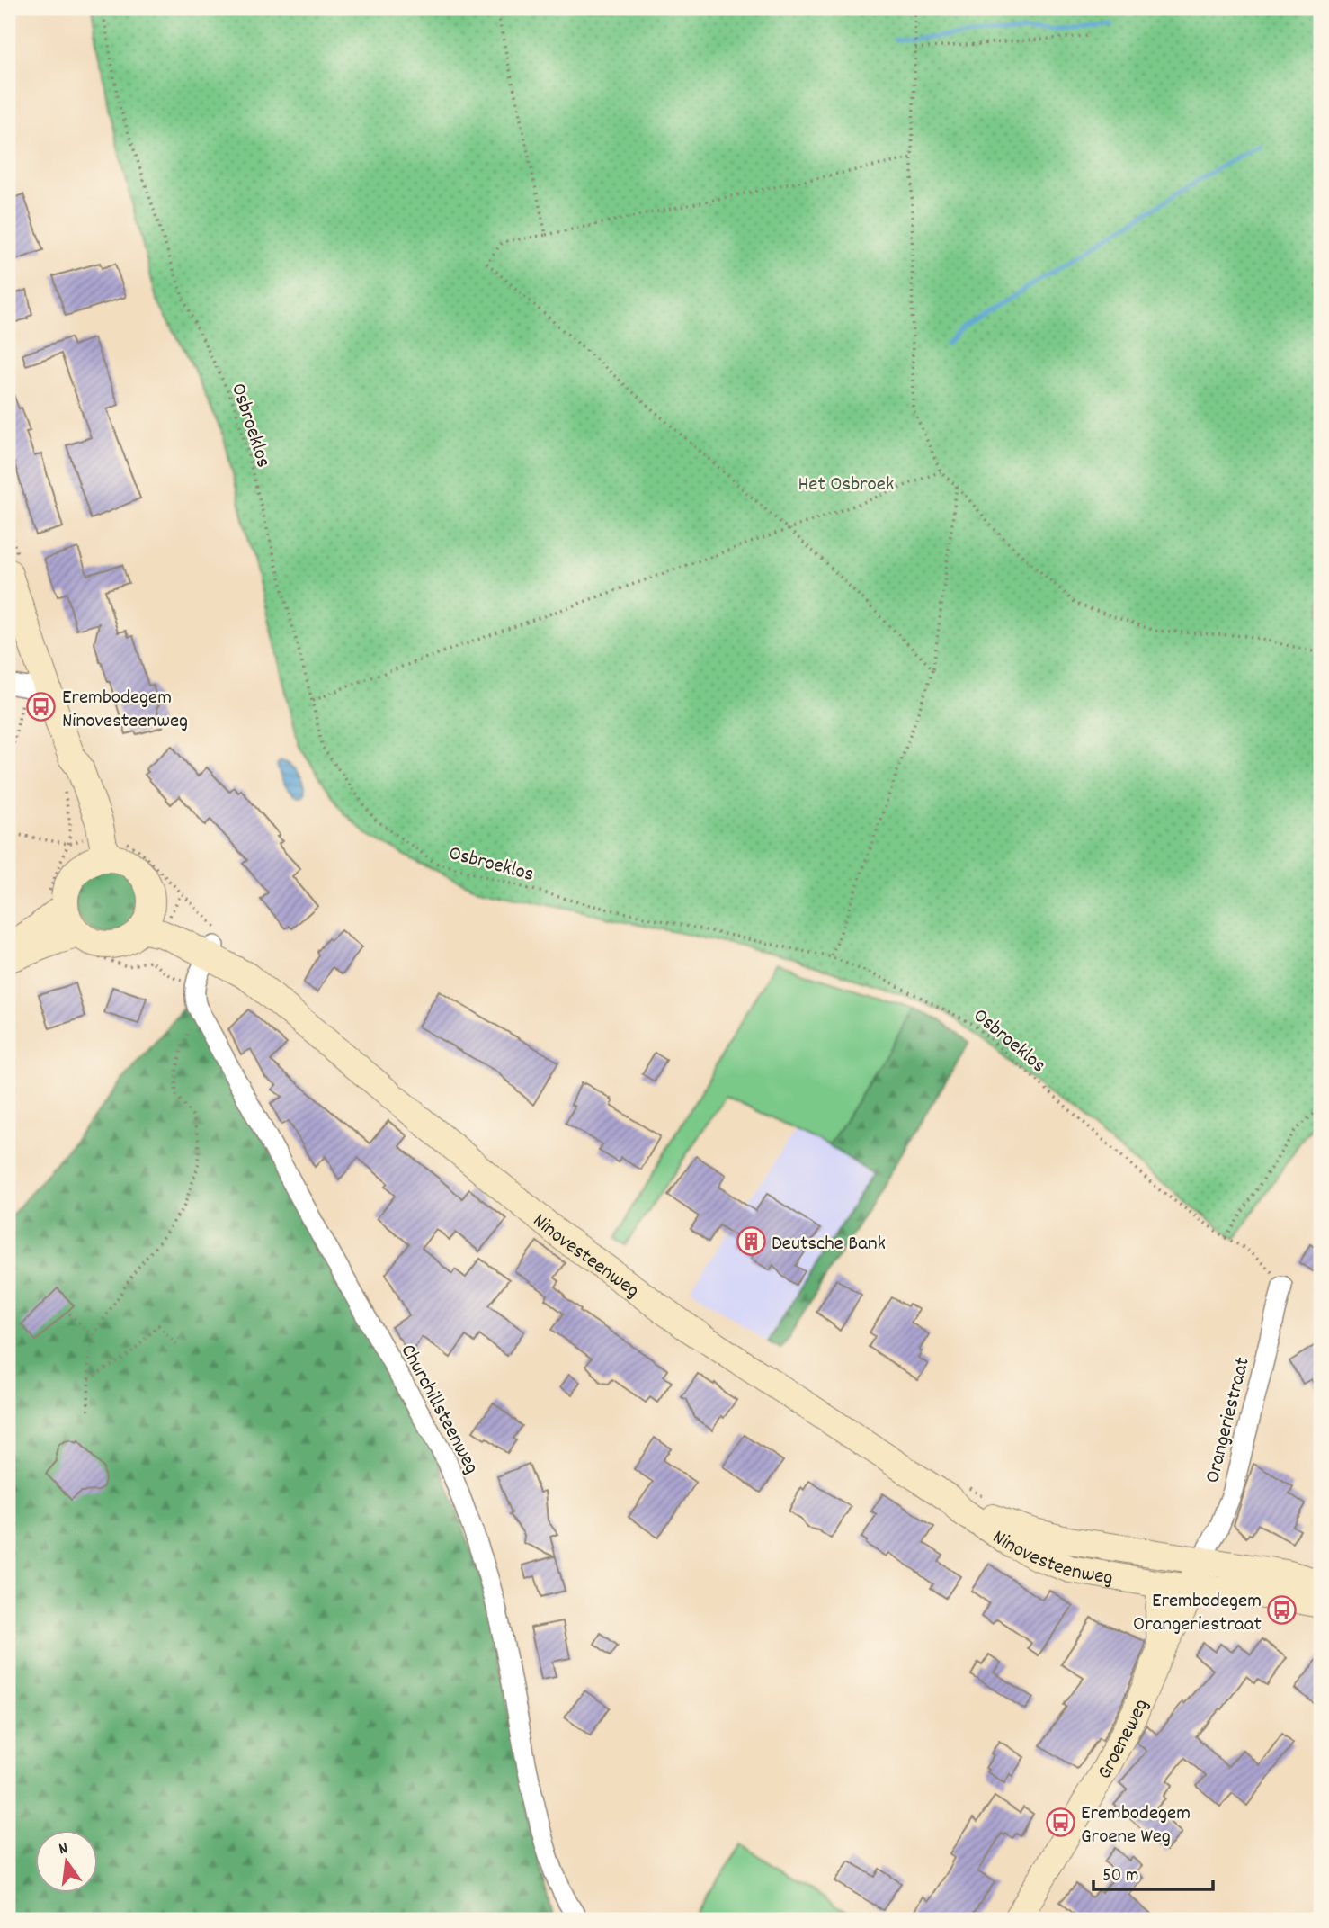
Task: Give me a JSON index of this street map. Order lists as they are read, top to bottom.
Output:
{
  "streets": {
    "main road": ["Ninovesteenweg", "Groeneweg"],
    "street": ["Churchillsteenweg", "Orangeriestraat"],
    "path": ["Osbroeklos"]
  },
  "crossings": [
    ["Osbroeklos", "Orangeriestraat"],
    ["Ninovesteenweg", "Churchillsteenweg"],
    ["Ninovesteenweg", "Orangeriestraat"],
    ["Ninovesteenweg", "Groeneweg"],
    ["Orangeriestraat", "Groeneweg"]
  ],
  "parks": ["Het Osbroek"],
  "places": {
    "bus stop": ["Erembodegem Ninovesteenweg", "Erembodegem Orangeriestraat", "Erembodegem Groene Weg"],
    "building": ["Deutsche Bank"]
  },
  "scale_bar": "50 m",
  "north": "top"
}
